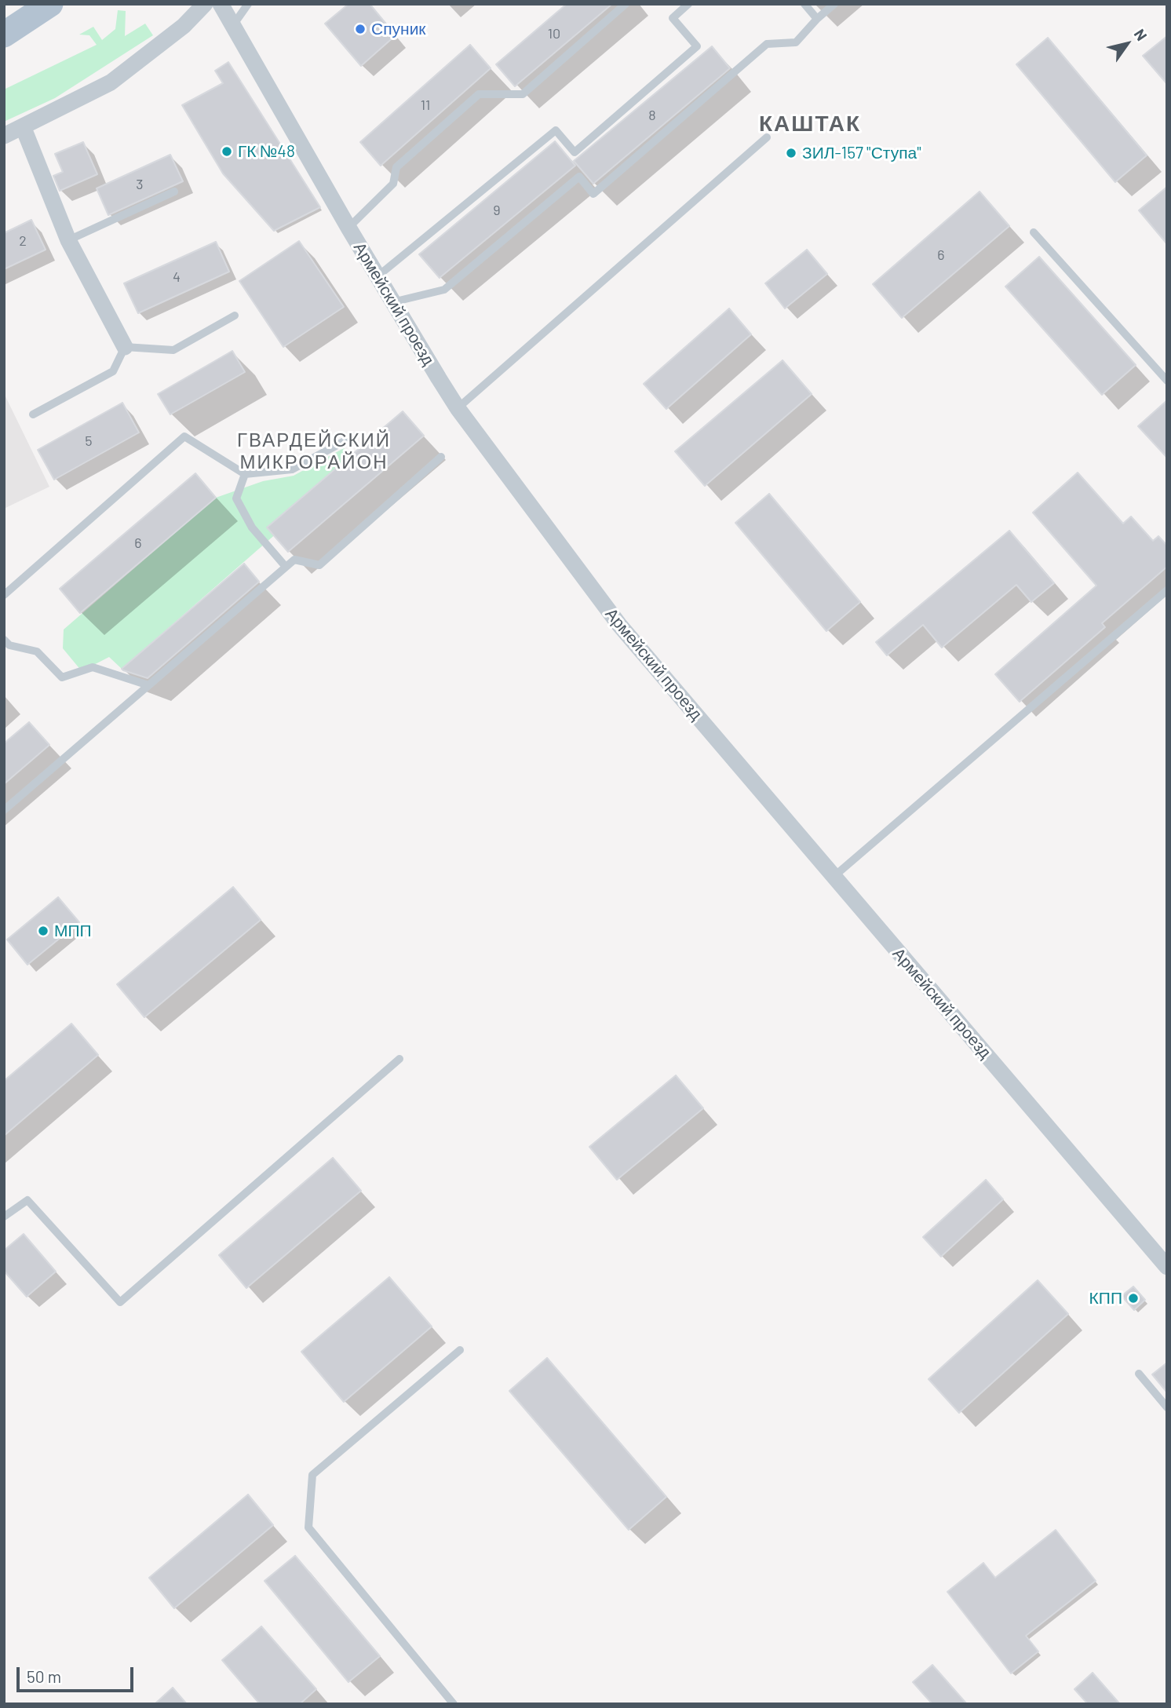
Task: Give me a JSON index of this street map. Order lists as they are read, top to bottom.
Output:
{
  "streets": {
    "street": ["Армейский проезд"]
  },
  "districts": ["КАШТАК", "ГВАРДЕЙСКИЙ МИКРОРАЙОН"],
  "places": [
    "Спуник",
    "ГК №48",
    "ЗИЛ-157 \"Ступа\"",
    "МПП",
    "КПП"
  ],
  "house_numbers": [
    "10",
    "11",
    "8",
    "3",
    "9",
    "2",
    "6",
    "4",
    "5",
    "6"
  ],
  "scale_bar": "50 m",
  "north": "top right"
}
